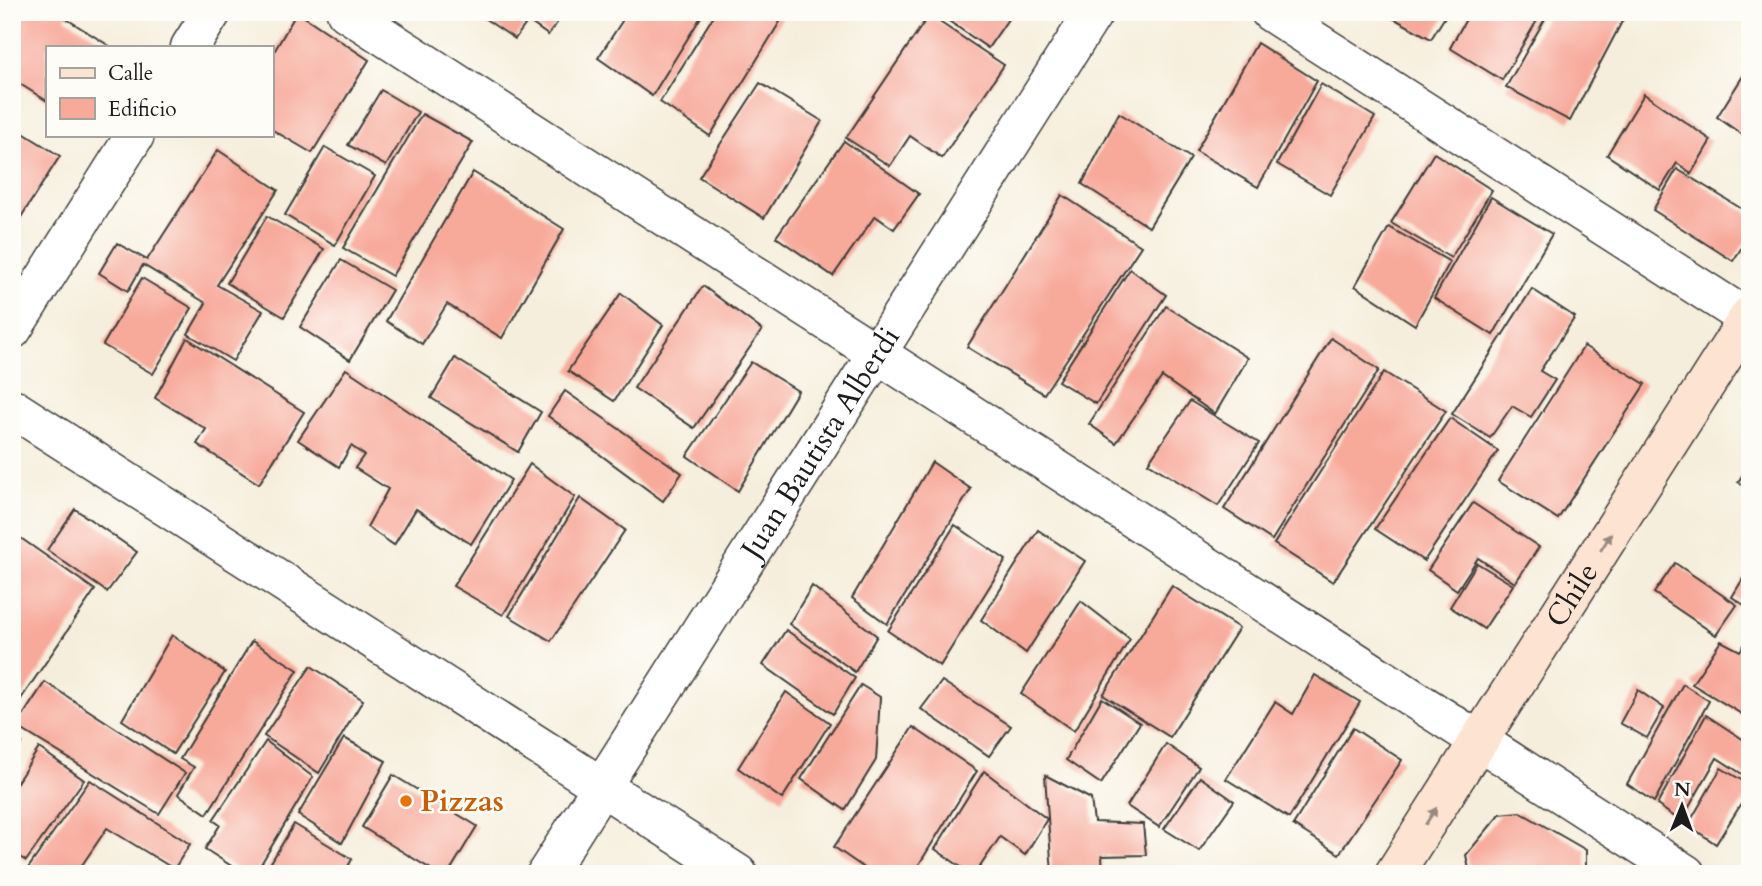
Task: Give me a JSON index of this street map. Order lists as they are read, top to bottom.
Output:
{
  "streets": {
    "street": ["Juan Bautista Alberdi", "Chile"]
  },
  "one_way": ["Chile"],
  "places": ["Pizzas"],
  "legend": ["Calle", "Edificio"],
  "north": "top"
}
